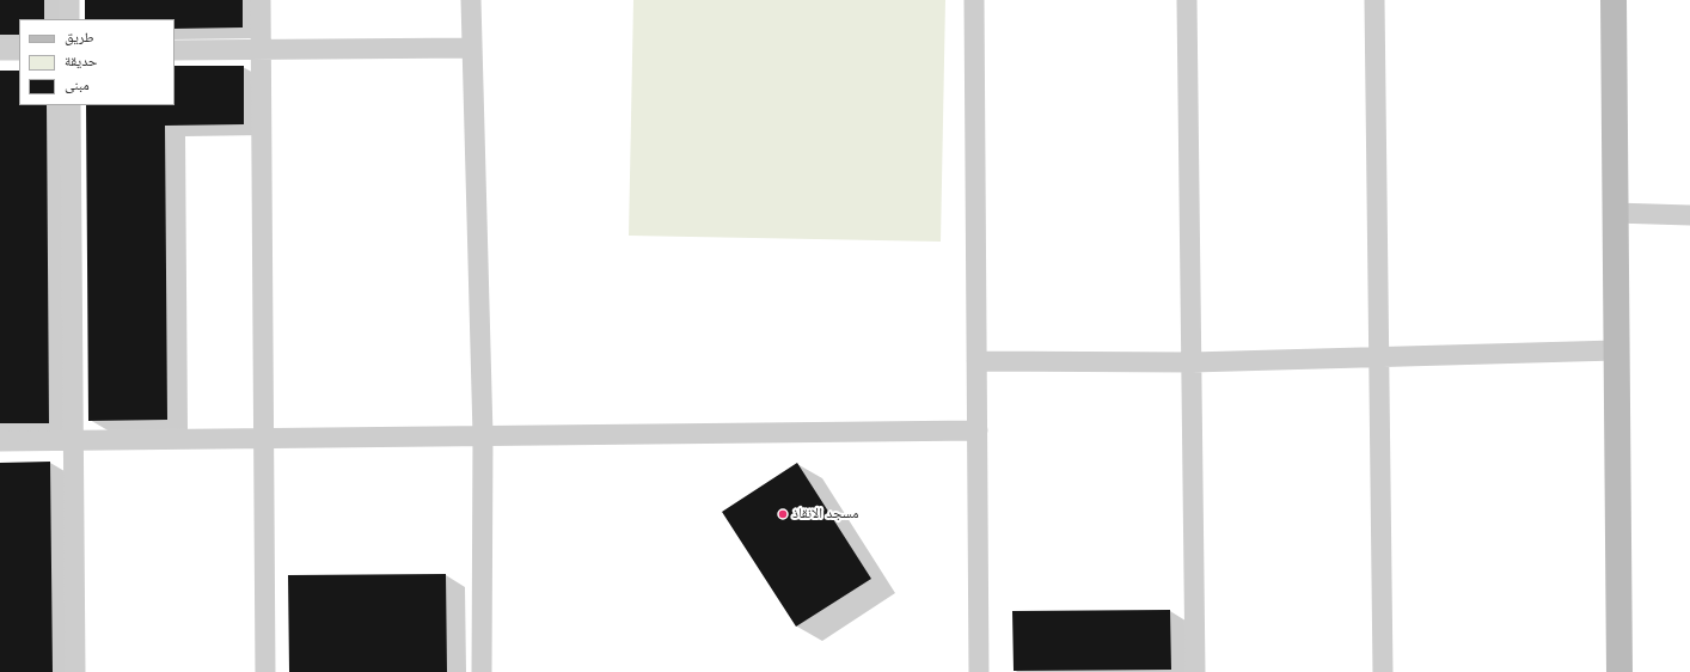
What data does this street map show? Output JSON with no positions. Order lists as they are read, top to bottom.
{
  "places": ["مسجد الانقاذ"],
  "legend": ["طريق", "حديقة", "مبنى"]
}
